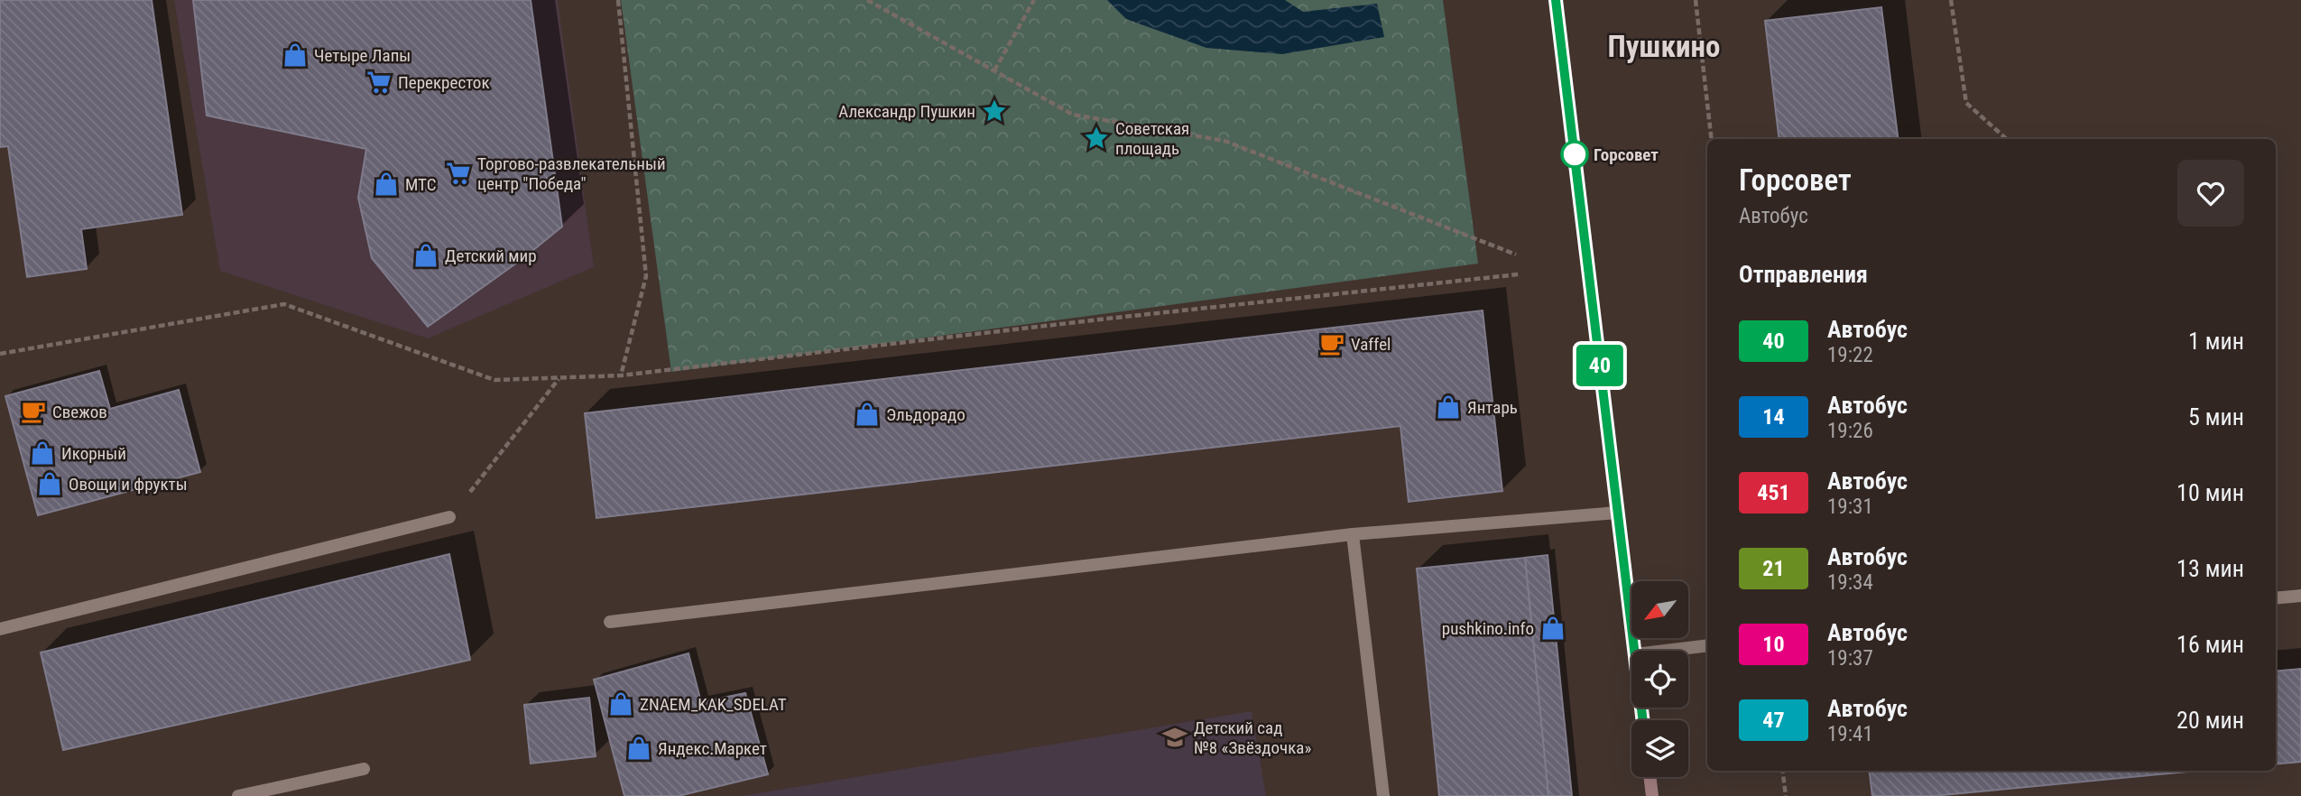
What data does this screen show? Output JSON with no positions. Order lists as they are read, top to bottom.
{
  "districts": ["Пушкино"],
  "places": {
    "shop": [
      "Четыре Лапы",
      "МТС",
      "Детский мир",
      "Янтарь",
      "Эльдорадо",
      "Икорный",
      "Овощи и фрукты",
      "pushkino.info",
      "ZNAEM_KAK_SDELAT",
      "Яндекс.Маркет"
    ],
    "supermarket": ["Перекресток", "Торгово-развлекательный центр \"Победа\""],
    "place": ["Александр Пушкин", "Советская площадь"],
    "other": ["Горсовет"],
    "cafe": ["Vaffel", "Свежов"],
    "school or university": ["Детский сад №8 «Звёздочка»"]
  },
  "lines": ["bus line 40"],
  "north": "bottom left",
  "page": {
    "on_map": "40",
    "heading": [
      ["Горсовет", "Автобус"],
      "Отправления"
    ],
    "list": [
      {
        "mark": "40",
        "name": "Автобус",
        "note": "19:22",
        "value": "1 мин"
      },
      {
        "mark": "14",
        "name": "Автобус",
        "note": "19:26",
        "value": "5 мин"
      },
      {
        "mark": "451",
        "name": "Автобус",
        "note": "19:31",
        "value": "10 мин"
      },
      {
        "mark": "21",
        "name": "Автобус",
        "note": "19:34",
        "value": "13 мин"
      },
      {
        "mark": "10",
        "name": "Автобус",
        "note": "19:37",
        "value": "16 мин"
      },
      {
        "mark": "47",
        "name": "Автобус",
        "note": "19:41",
        "value": "20 мин"
      }
    ]
  }
}
